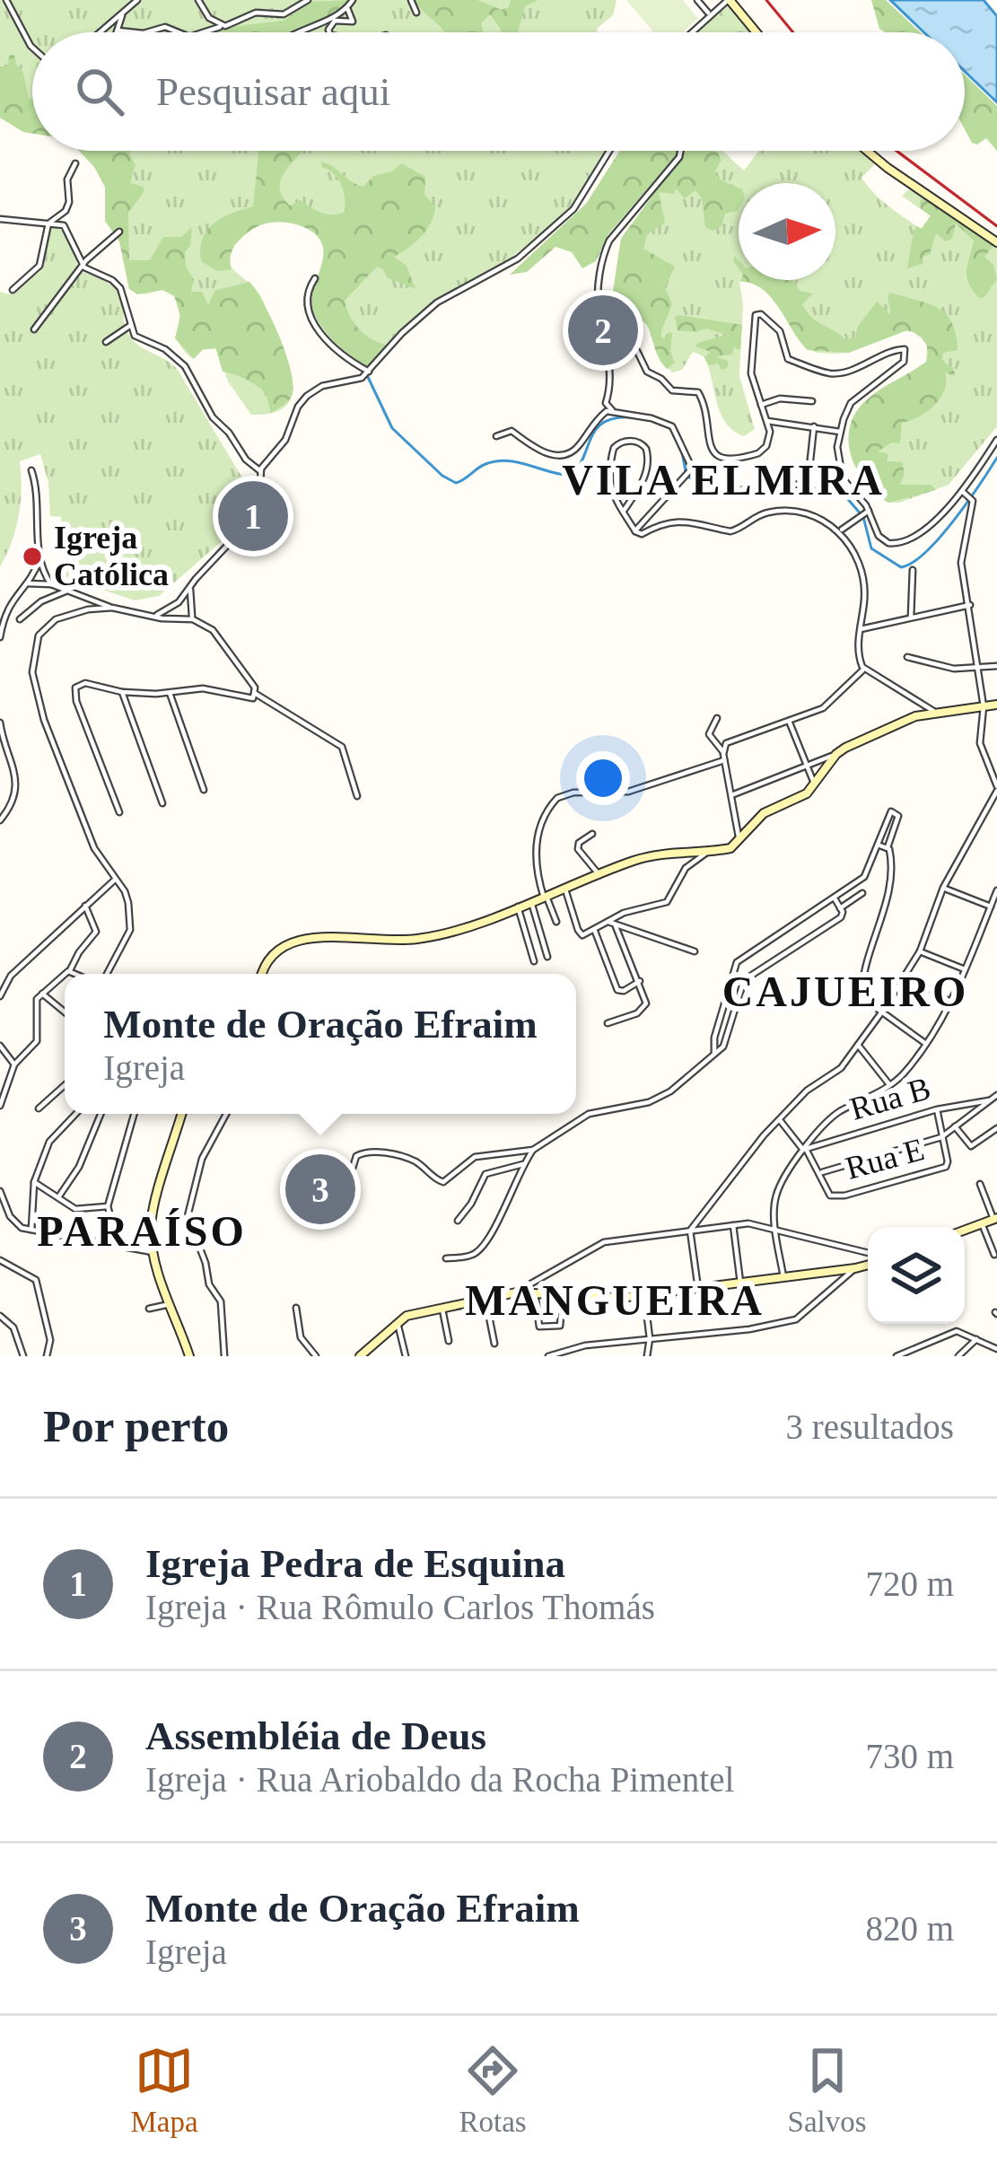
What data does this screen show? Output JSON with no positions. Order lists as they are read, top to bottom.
{
  "streets": {
    "street": ["Rua B", "Rua E"]
  },
  "crossings": [
    ["Rua B", "Rua E"]
  ],
  "districts": [
    "VILA ELMIRA",
    "CAJUEIRO",
    "PARAÍSO",
    "MANGUEIRA"
  ],
  "places": ["Igreja Católica"],
  "north": "right",
  "page": {
    "search": "Pesquisar aqui",
    "pins": ["2", "1", "3"],
    "popup": ["Monte de Oração Efraim", "Igreja"],
    "heading": ["Por perto", "3 resultados"],
    "list": [
      {
        "mark": "1",
        "name": "Igreja Pedra de Esquina",
        "note": "Igreja · Rua Rômulo Carlos Thomás",
        "value": "720 m"
      },
      {
        "mark": "2",
        "name": "Assembléia de Deus",
        "note": "Igreja · Rua Ariobaldo da Rocha Pimentel",
        "value": "730 m"
      },
      {
        "mark": "3",
        "name": "Monte de Oração Efraim",
        "note": "Igreja",
        "value": "820 m"
      }
    ],
    "nav": ["Mapa", "Rotas", "Salvos"]
  }
}
